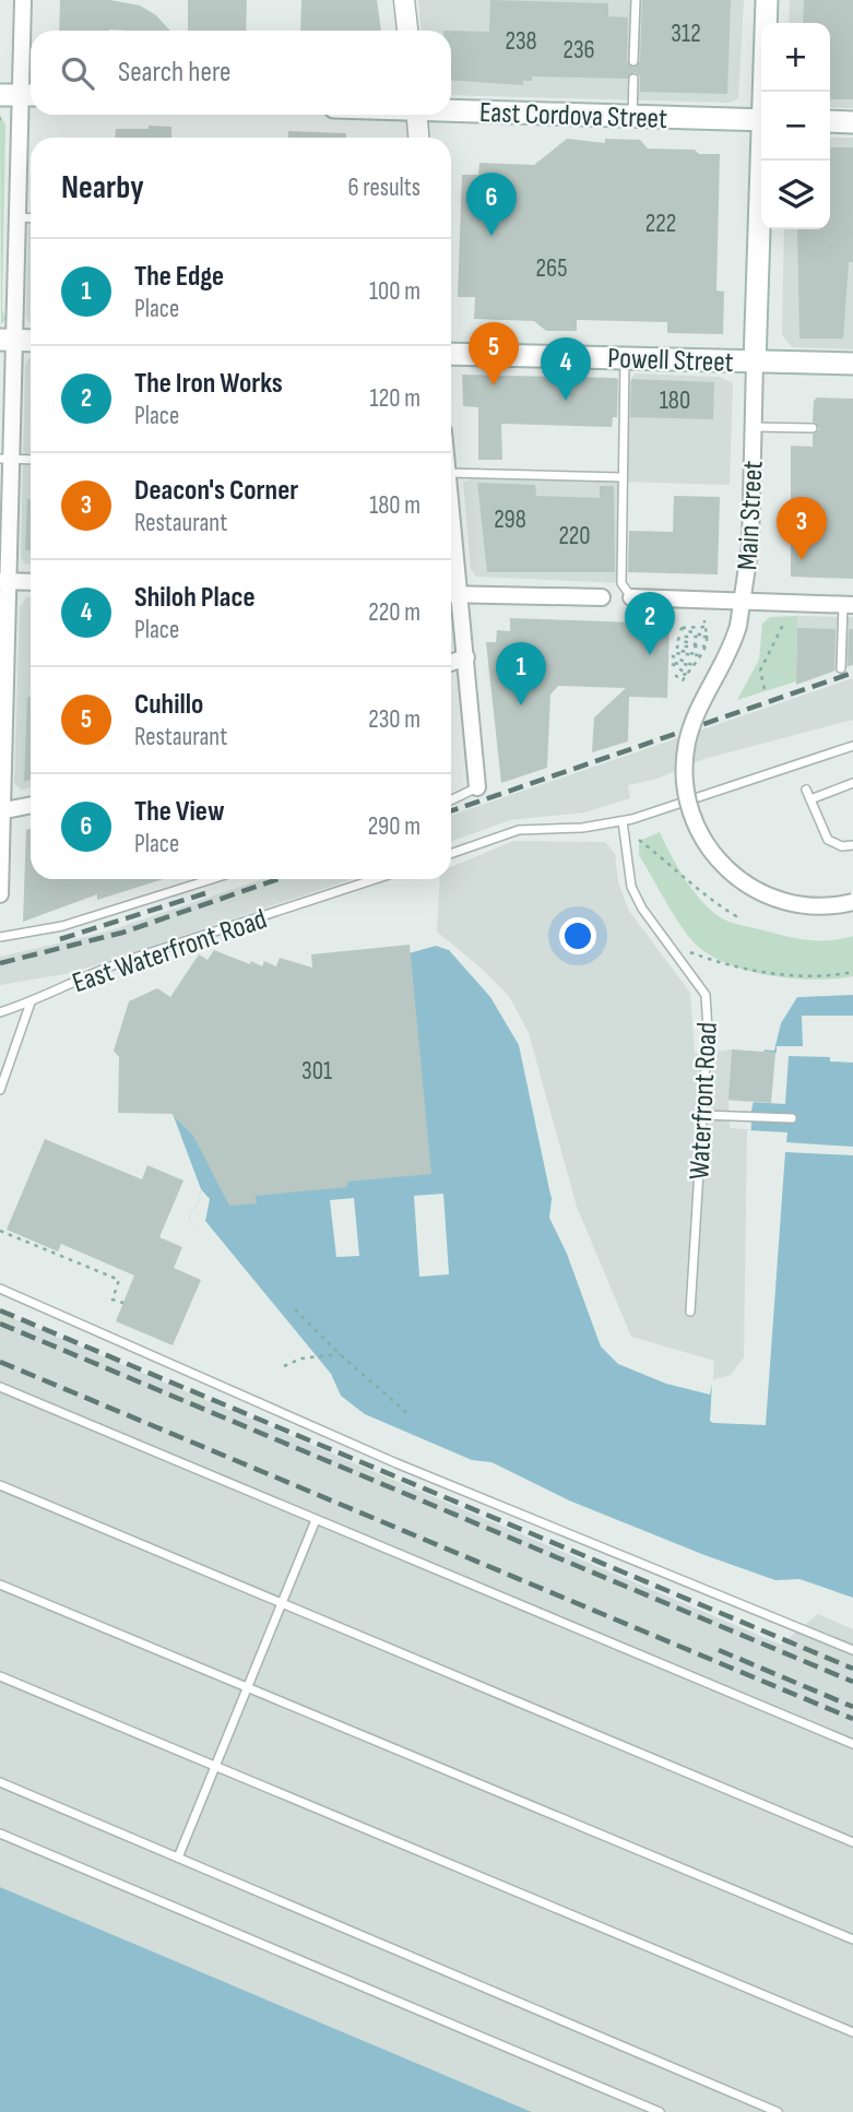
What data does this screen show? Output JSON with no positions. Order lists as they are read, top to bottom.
{
  "streets": {
    "main road": ["East Cordova Street", "Powell Street", "Main Street"],
    "lane": ["East Waterfront Road", "Waterfront Road"]
  },
  "crossings": [
    ["Powell Street", "Main Street"]
  ],
  "house_numbers": [
    "312",
    "238",
    "236",
    "222",
    "265",
    "180",
    "298",
    "220",
    "301"
  ],
  "page": {
    "map_buttons": ["+", "−"],
    "search": "Search here",
    "heading": ["Nearby", "6 results"],
    "pins": [
      "6",
      "5",
      "4",
      "3",
      "2",
      "1"
    ],
    "list": [
      {
        "mark": "1",
        "name": "The Edge",
        "note": "Place",
        "value": "100 m"
      },
      {
        "mark": "2",
        "name": "The Iron Works",
        "note": "Place",
        "value": "120 m"
      },
      {
        "mark": "3",
        "name": "Deacon's Corner",
        "note": "Restaurant",
        "value": "180 m"
      },
      {
        "mark": "4",
        "name": "Shiloh Place",
        "note": "Place",
        "value": "220 m"
      },
      {
        "mark": "5",
        "name": "Cuhillo",
        "note": "Restaurant",
        "value": "230 m"
      },
      {
        "mark": "6",
        "name": "The View",
        "note": "Place",
        "value": "290 m"
      }
    ]
  }
}
